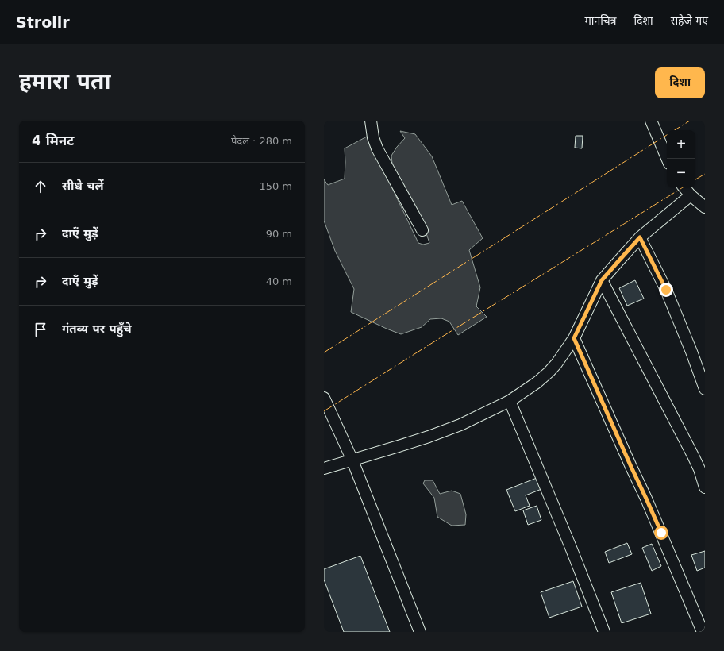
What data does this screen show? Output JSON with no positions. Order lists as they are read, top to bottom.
{
  "page": {
    "header": "Strollr",
    "nav": ["मानचित्र", "दिशा", "सहेजे गए"],
    "buttons": "दिशा",
    "title": "हमारा पता",
    "heading": ["4 मिनट", "पैदल · 280 m"],
    "map_buttons": ["+", "−"],
    "list": [
      ["सीधे चलें", "150 m"],
      ["दाएँ मुड़ें", "90 m"],
      ["दाएँ मुड़ें", "40 m"],
      "गंतव्य पर पहुँचे"
    ]
  }
}
